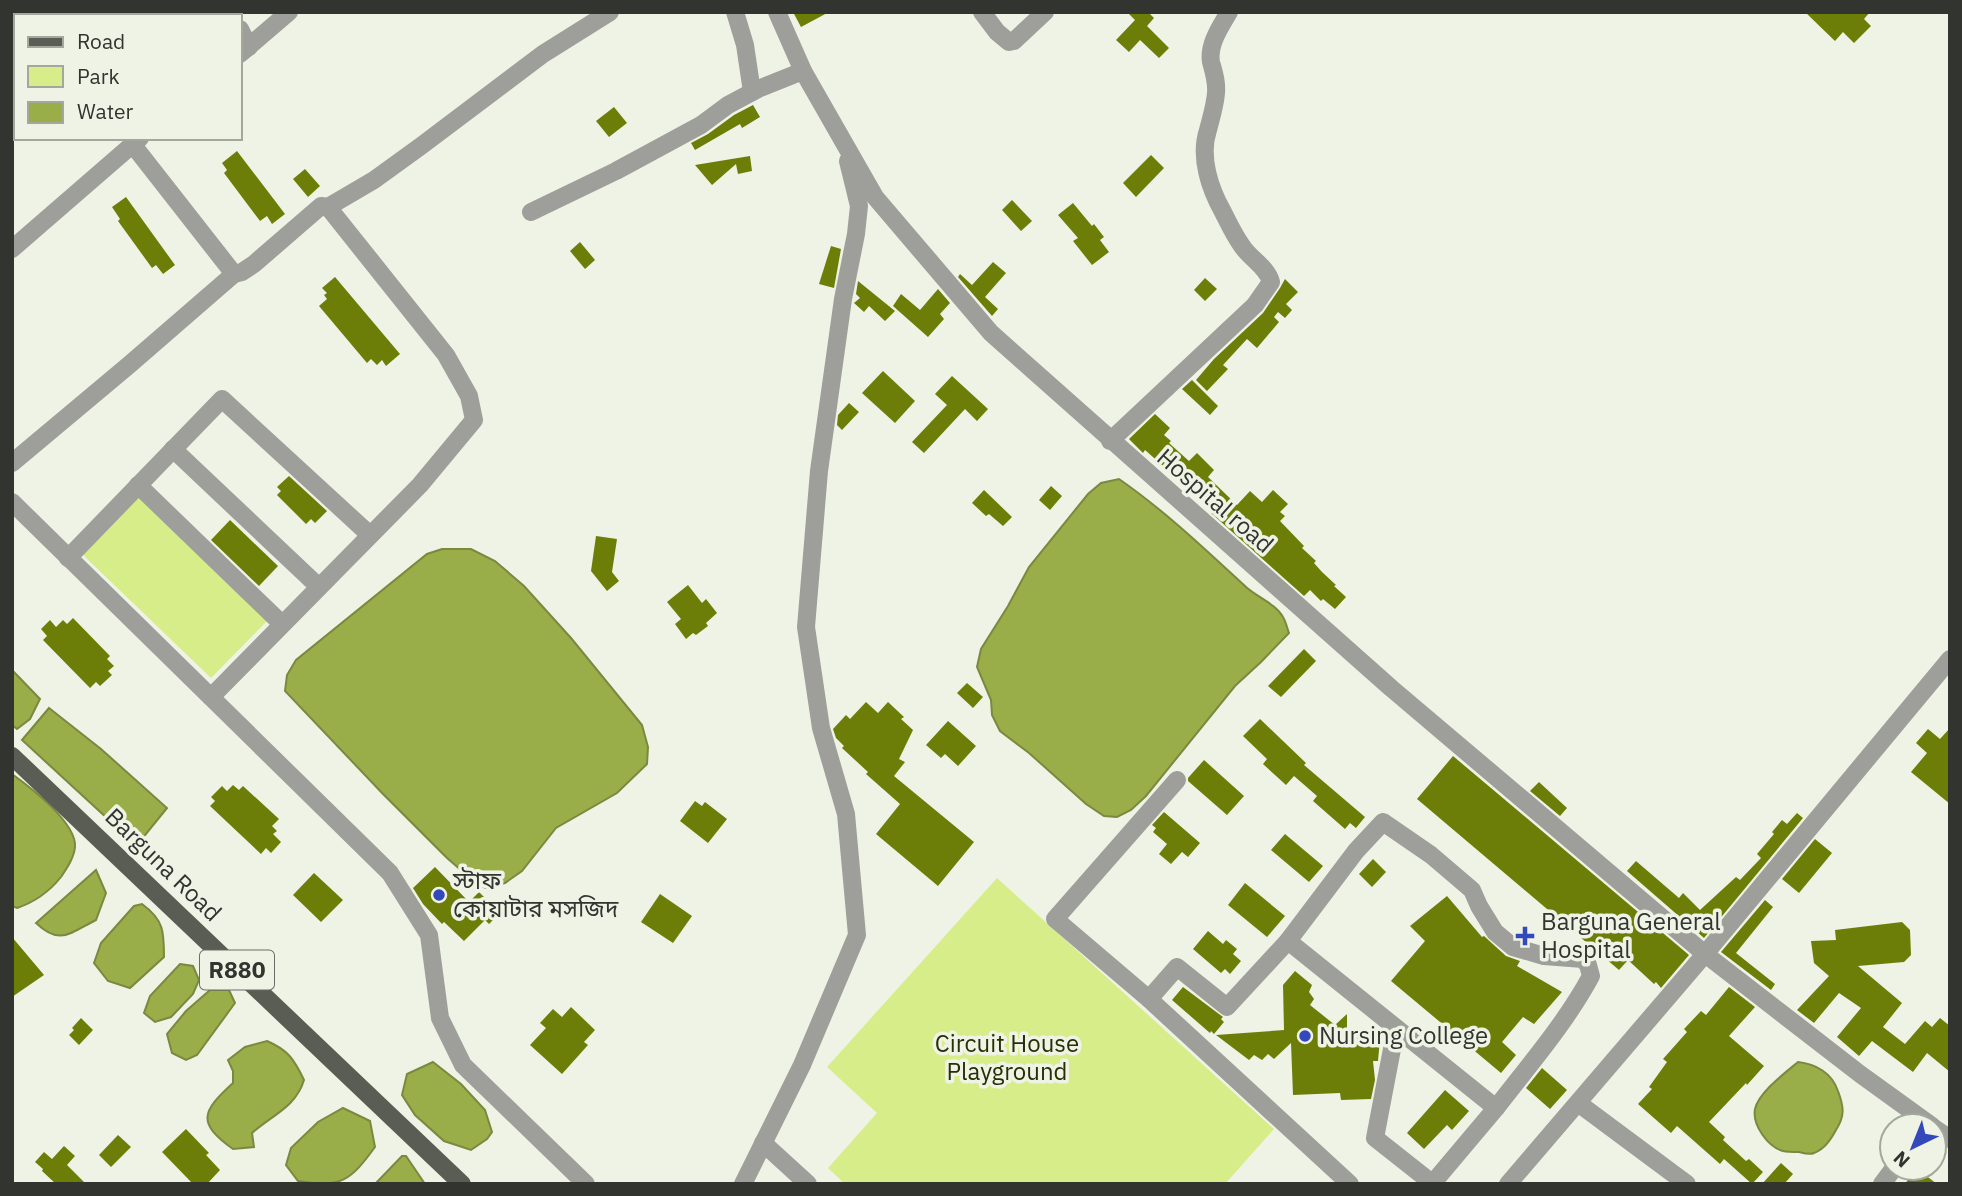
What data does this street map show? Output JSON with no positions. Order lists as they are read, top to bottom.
{
  "streets": {
    "main road": ["Barguna Road", "R880"],
    "street": ["Hospital road"]
  },
  "parks": ["Circuit House Playground"],
  "places": {
    "other": ["স্টাফ কোয়াটার মসজিদ", "Nursing College"],
    "health": ["Barguna General Hospital"]
  },
  "legend": ["Road", "Park", "Water"],
  "north": "bottom left"
}
